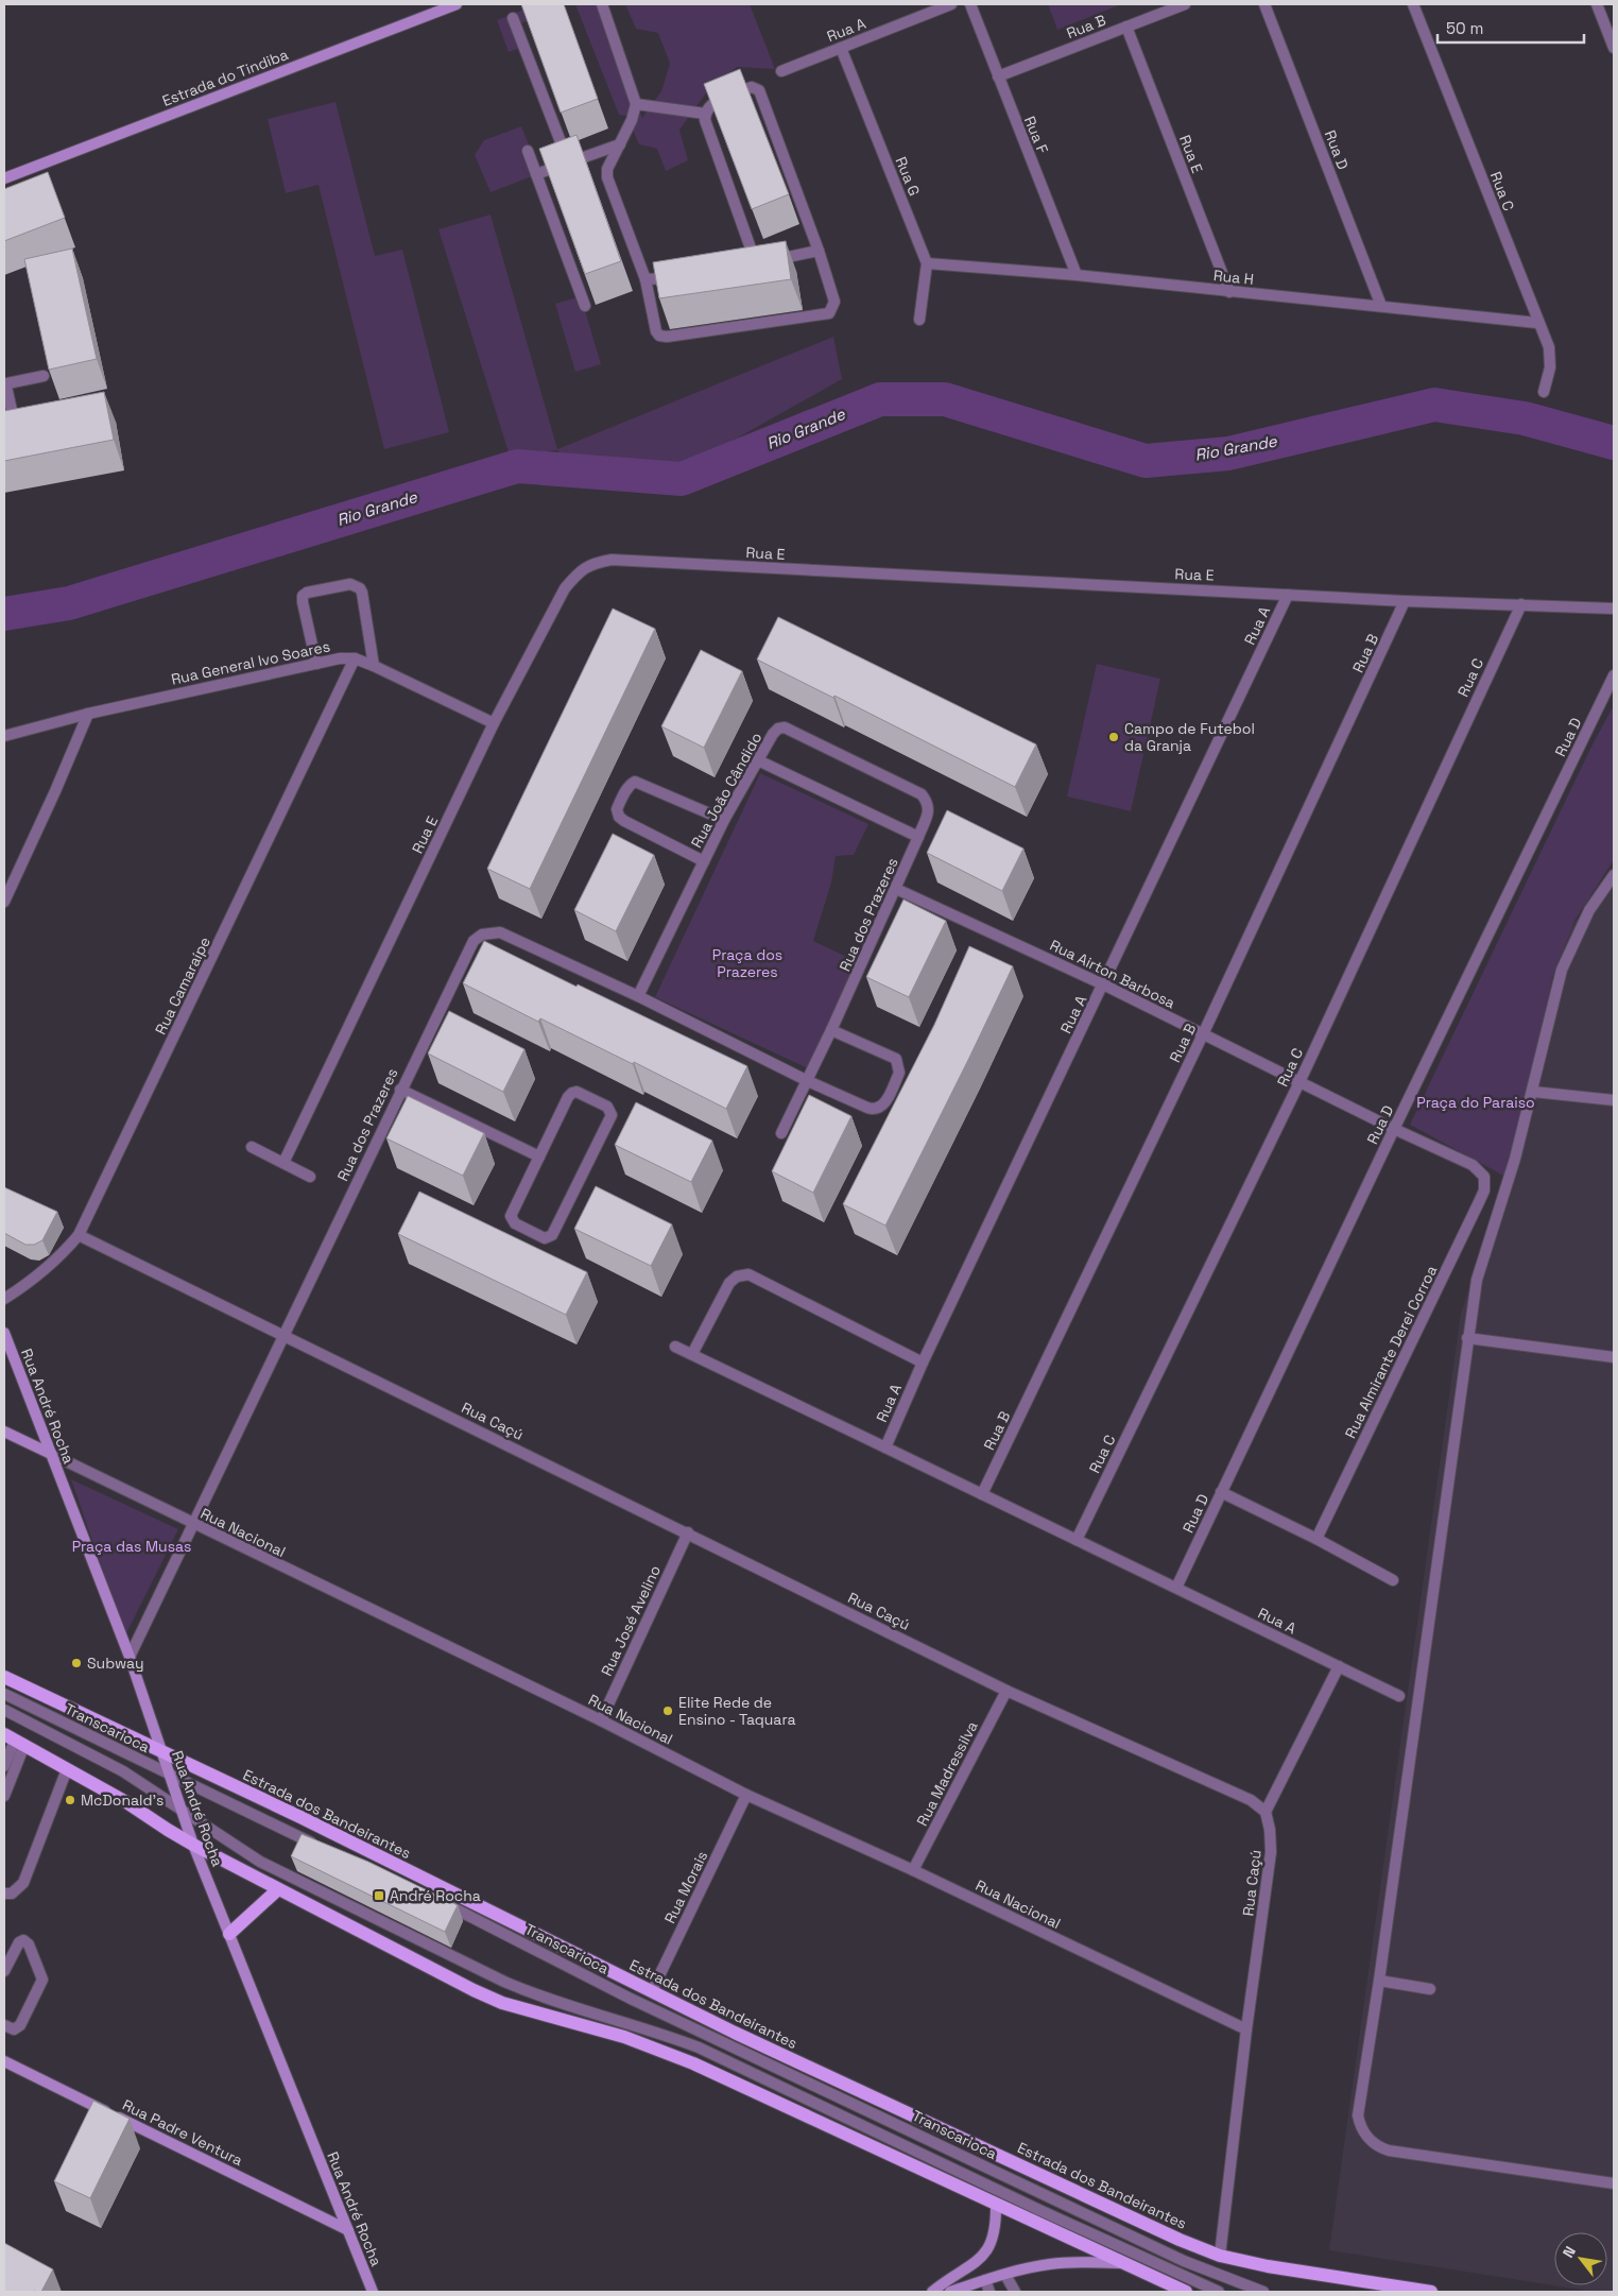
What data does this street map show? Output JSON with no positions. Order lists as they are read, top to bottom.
{
  "streets": {
    "main road": [
      "Estrada do Tindiba",
      "Rua André Rocha",
      "Rua Nacional",
      "Estrada dos Bandeirantes",
      "Rua Padre Ventura"
    ],
    "street": [
      "Rua B",
      "Rua A",
      "Rua F",
      "Rua D",
      "Rua E",
      "Rua G",
      "Rua C",
      "Rua H",
      "Rua General Ivo Soares",
      "Rua João Cândido",
      "Rua dos Prazeres",
      "Rua Airton Barbosa",
      "Rua Camaraípe",
      "Rua Almirante Derei Corroa",
      "Rua Caçú",
      "Rua José Avelino",
      "Transcarioca",
      "Rua Madressilva",
      "Rua Morais"
    ]
  },
  "crossings": [
    ["Rua B", "Rua A"],
    ["Rua B", "Rua F"],
    ["Rua B", "Rua E"],
    ["Rua B", "Rua Airton Barbosa"],
    ["Rua A", "Rua D"],
    ["Rua A", "Rua E"],
    ["Rua A", "Rua G"],
    ["Rua A", "Rua C"],
    ["Rua A", "Rua Airton Barbosa"],
    ["Rua F", "Rua H"],
    ["Rua D", "Rua H"],
    ["Rua D", "Rua Airton Barbosa"],
    ["Rua E", "Rua C"],
    ["Rua E", "Rua H"],
    ["Rua E", "Rua General Ivo Soares"],
    ["Rua G", "Rua H"],
    ["Rua C", "Rua H"],
    ["Rua C", "Rua Airton Barbosa"],
    ["Rua General Ivo Soares", "Rua Camaraípe"],
    ["Rua João Cândido", "Rua dos Prazeres"],
    ["Rua dos Prazeres", "Rua Airton Barbosa"],
    ["Rua dos Prazeres", "Rua André Rocha"],
    ["Rua dos Prazeres", "Rua Caçú"],
    ["Rua dos Prazeres", "Rua Nacional"],
    ["Rua Airton Barbosa", "Rua Almirante Derei Corroa"],
    ["Rua Camaraípe", "Rua Caçú"],
    ["Rua André Rocha", "Rua Nacional"],
    ["Rua André Rocha", "Transcarioca"],
    ["Rua André Rocha", "Estrada dos Bandeirantes"],
    ["Rua André Rocha", "Rua Padre Ventura"],
    ["Rua Caçú", "Rua Nacional"],
    ["Rua Caçú", "Rua José Avelino"],
    ["Rua Caçú", "Rua Madressilva"],
    ["Rua Caçú", "Estrada dos Bandeirantes"],
    ["Rua Nacional", "Rua José Avelino"],
    ["Rua Nacional", "Rua Madressilva"],
    ["Rua Nacional", "Rua Morais"],
    ["Estrada dos Bandeirantes", "Rua Morais"]
  ],
  "water": ["Rio Grande"],
  "parks": ["Praça dos Prazeres", "Praça do Paraiso", "Praça das Musas"],
  "places": {
    "other": [
      "Campo de Futebol da Granja",
      "Subway",
      "Elite Rede de Ensino - Taquara",
      "McDonald's"
    ],
    "transit": ["André Rocha"]
  },
  "scale_bar": "50 m",
  "north": "top left"
}
